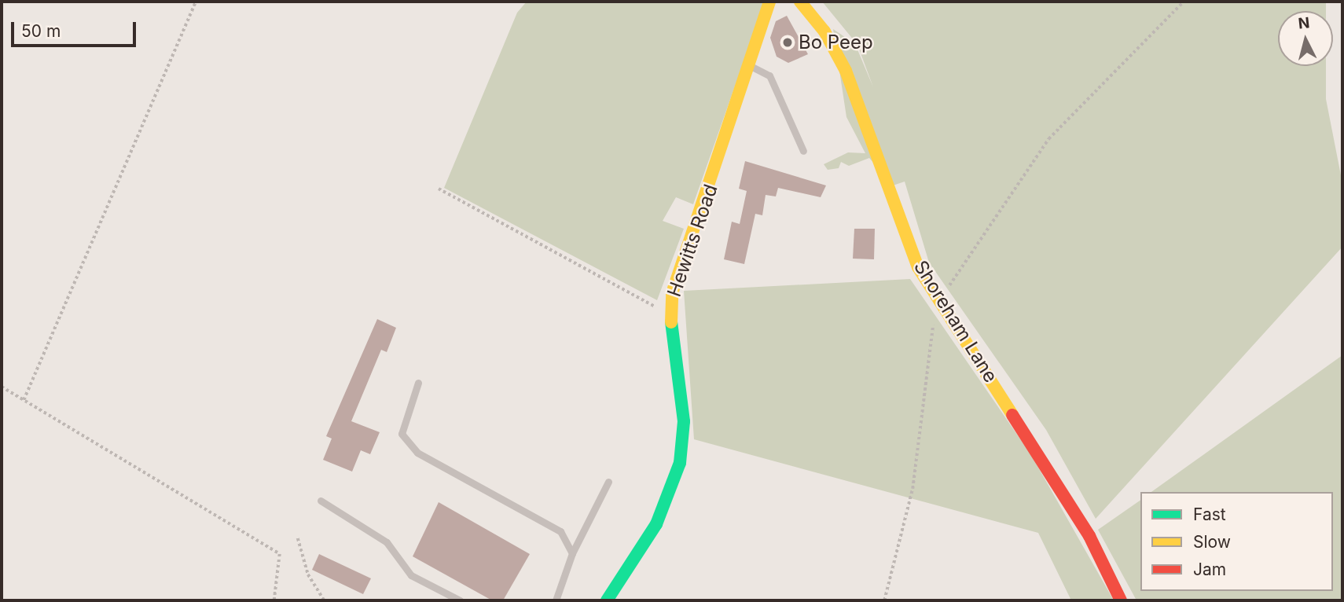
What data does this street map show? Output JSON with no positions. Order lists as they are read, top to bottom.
{
  "streets": {
    "street": ["Hewitts Road", "Shoreham Lane"]
  },
  "places": ["Bo Peep"],
  "legend": ["Fast", "Slow", "Jam"],
  "scale_bar": "50 m",
  "north": "top"
}
